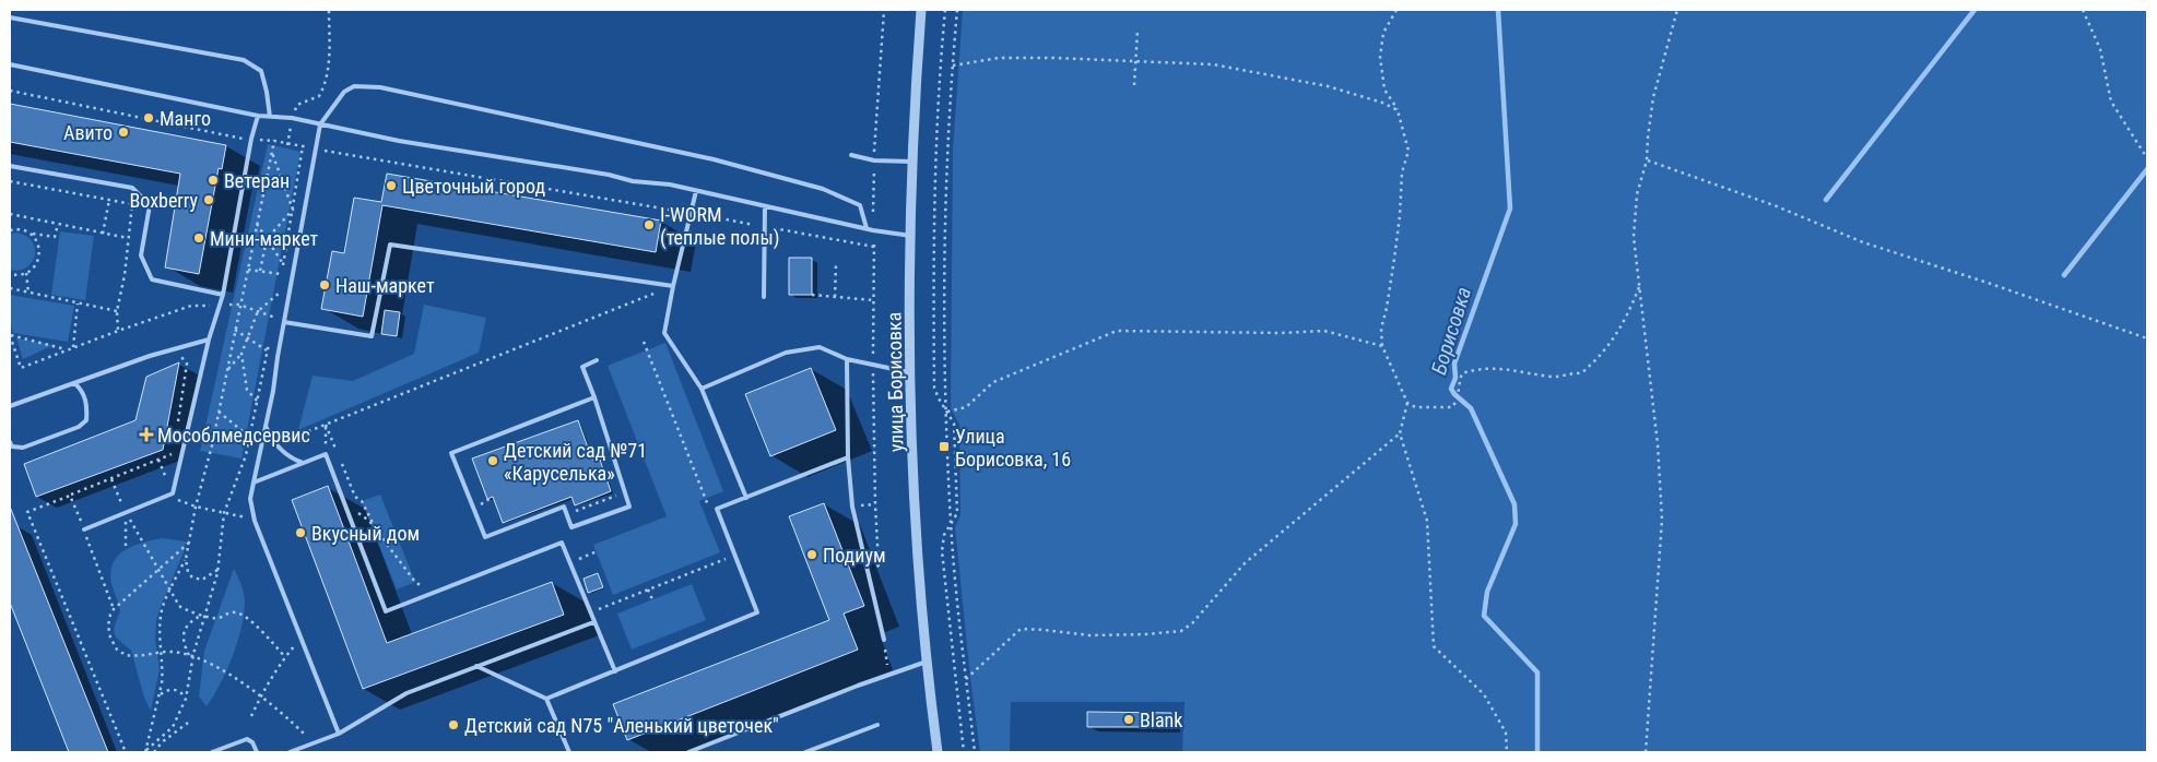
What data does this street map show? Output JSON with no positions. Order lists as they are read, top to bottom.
{
  "streets": {
    "street": ["улица Борисовка"]
  },
  "water": ["Борисовка"],
  "places": {
    "other": [
      "Манго",
      "Авито",
      "Ветеран",
      "Цветочный город",
      "Boxberry",
      "I-WORM (теплые полы)",
      "Мини-маркет",
      "Наш-маркет",
      "Детский сад №71 «Каруселька»",
      "Вкусный дом",
      "Подиум",
      "Blank",
      "Детский сад N75 \"Аленький цветочек\""
    ],
    "health": ["Мособлмедсервис"],
    "transit": ["Улица Борисовка, 16"]
  }
}
